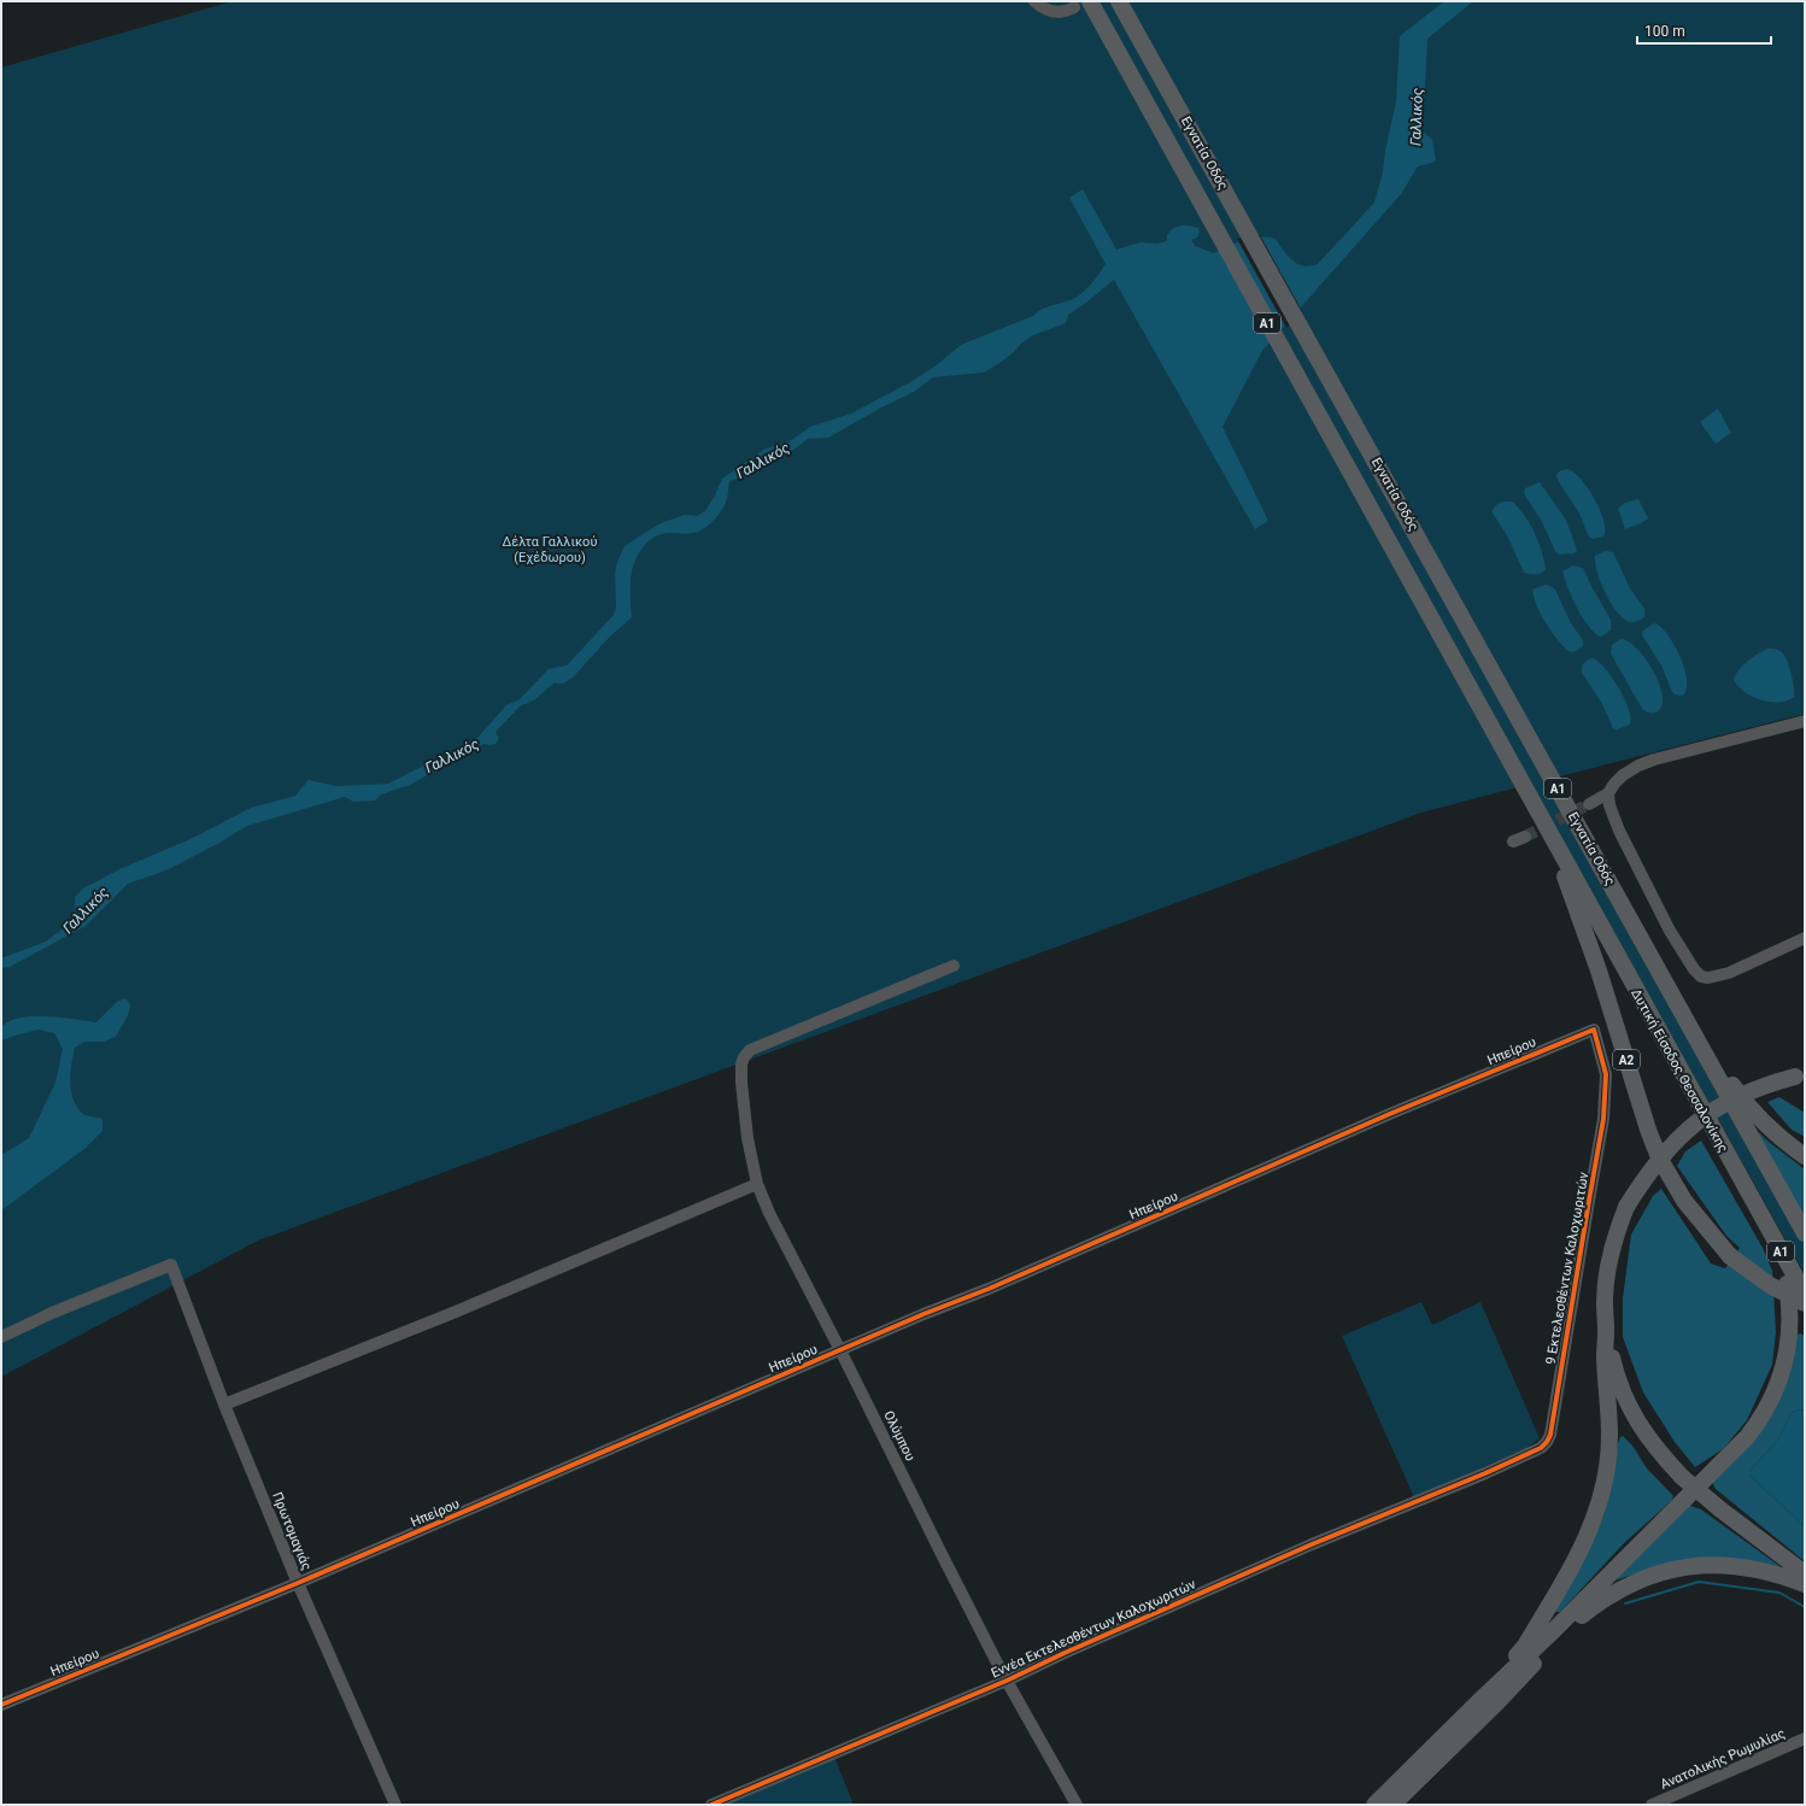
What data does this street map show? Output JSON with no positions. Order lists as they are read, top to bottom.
{
  "streets": {
    "highway": [
      "Εγνατία Οδός",
      "Α1",
      "Α2",
      "Δυτική Είσοδος Θεσσαλονίκης"
    ],
    "street": [
      "Ηπείρου",
      "9 Εκτελεσθέντων Καλοχωριτών",
      "Ολύμπου",
      "Πρωτομαγιάς",
      "Εννέα Εκτελεσθέντων Καλοχωριτών",
      "Ανατολικής Ρωμυλίας"
    ]
  },
  "crossings": [
    ["Εγνατία Οδός", "Α1"],
    ["Εγνατία Οδός", "Α2"],
    ["Εγνατία Οδός", "Δυτική Είσοδος Θεσσαλονίκης"],
    ["Ηπείρου", "9 Εκτελεσθέντων Καλοχωριτών"],
    ["Ηπείρου", "Ολύμπου"],
    ["Ηπείρου", "Πρωτομαγιάς"],
    ["Α2", "Δυτική Είσοδος Θεσσαλονίκης"],
    ["9 Εκτελεσθέντων Καλοχωριτών", "Εννέα Εκτελεσθέντων Καλοχωριτών"],
    ["Ολύμπου", "Εννέα Εκτελεσθέντων Καλοχωριτών"]
  ],
  "water": ["Γαλλικός"],
  "parks": ["Δέλτα Γαλλικού (Εχέδωρου)"],
  "scale_bar": "100 m"
}
